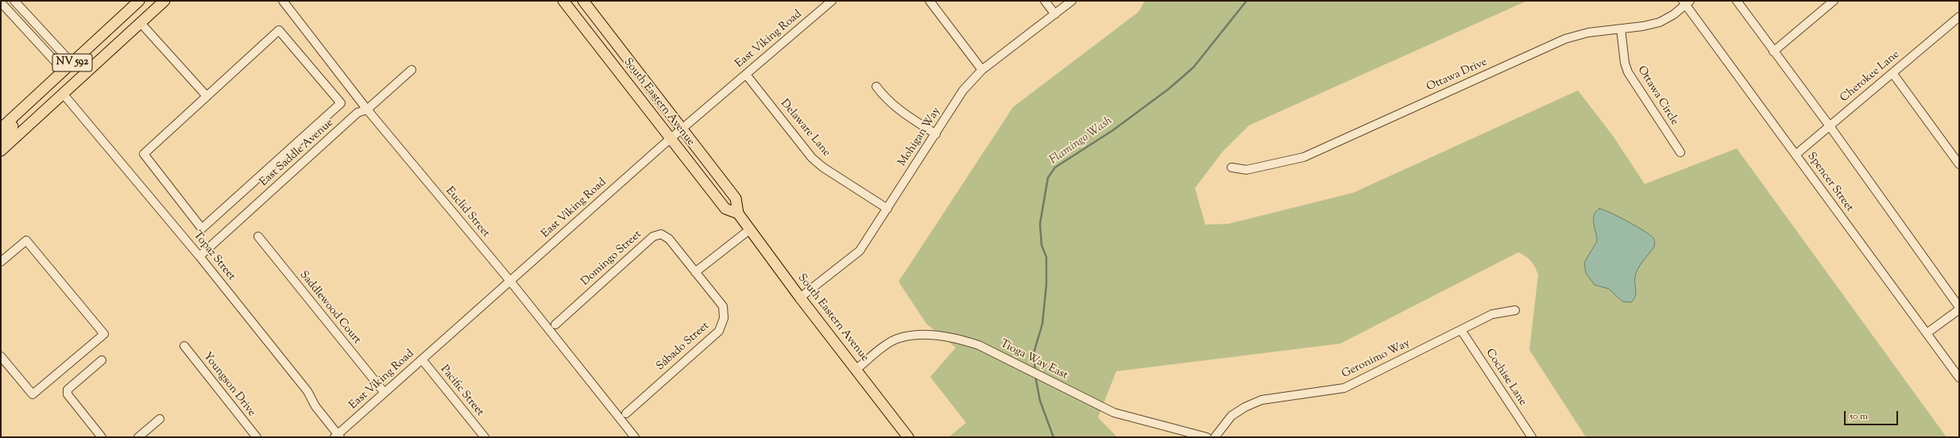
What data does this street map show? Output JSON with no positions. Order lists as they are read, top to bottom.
{
  "streets": {
    "main road": ["NV 592", "South Eastern Avenue"],
    "street": [
      "East Viking Road",
      "Ottawa Drive",
      "Cherokee Lane",
      "Ottawa Circle",
      "Delaware Lane",
      "Mohigan Way",
      "East Saddle Avenue",
      "Spencer Street",
      "Euclid Street",
      "Topaz Street",
      "Domingo Street",
      "Saddlewood Court",
      "Sábado Street",
      "Geronimo Way",
      "Tioga Way East",
      "Cochise Lane",
      "Youngson Drive",
      "Pacific Street"
    ]
  },
  "crossings": [
    ["East Viking Road", "South Eastern Avenue"],
    ["East Viking Road", "Delaware Lane"],
    ["East Viking Road", "Euclid Street"],
    ["East Viking Road", "Topaz Street"],
    ["East Viking Road", "Saddlewood Court"],
    ["East Viking Road", "Pacific Street"],
    ["NV 592", "Topaz Street"],
    ["Ottawa Drive", "Ottawa Circle"],
    ["Ottawa Drive", "Spencer Street"],
    ["Cherokee Lane", "Spencer Street"],
    ["South Eastern Avenue", "Mohigan Way"],
    ["South Eastern Avenue", "Tioga Way East"],
    ["Delaware Lane", "Mohigan Way"],
    ["East Saddle Avenue", "Euclid Street"],
    ["East Saddle Avenue", "Topaz Street"],
    ["Domingo Street", "Sábado Street"],
    ["Geronimo Way", "Cochise Lane"]
  ],
  "water": ["Flamingo Wash"],
  "scale_bar": "50 m"
}
